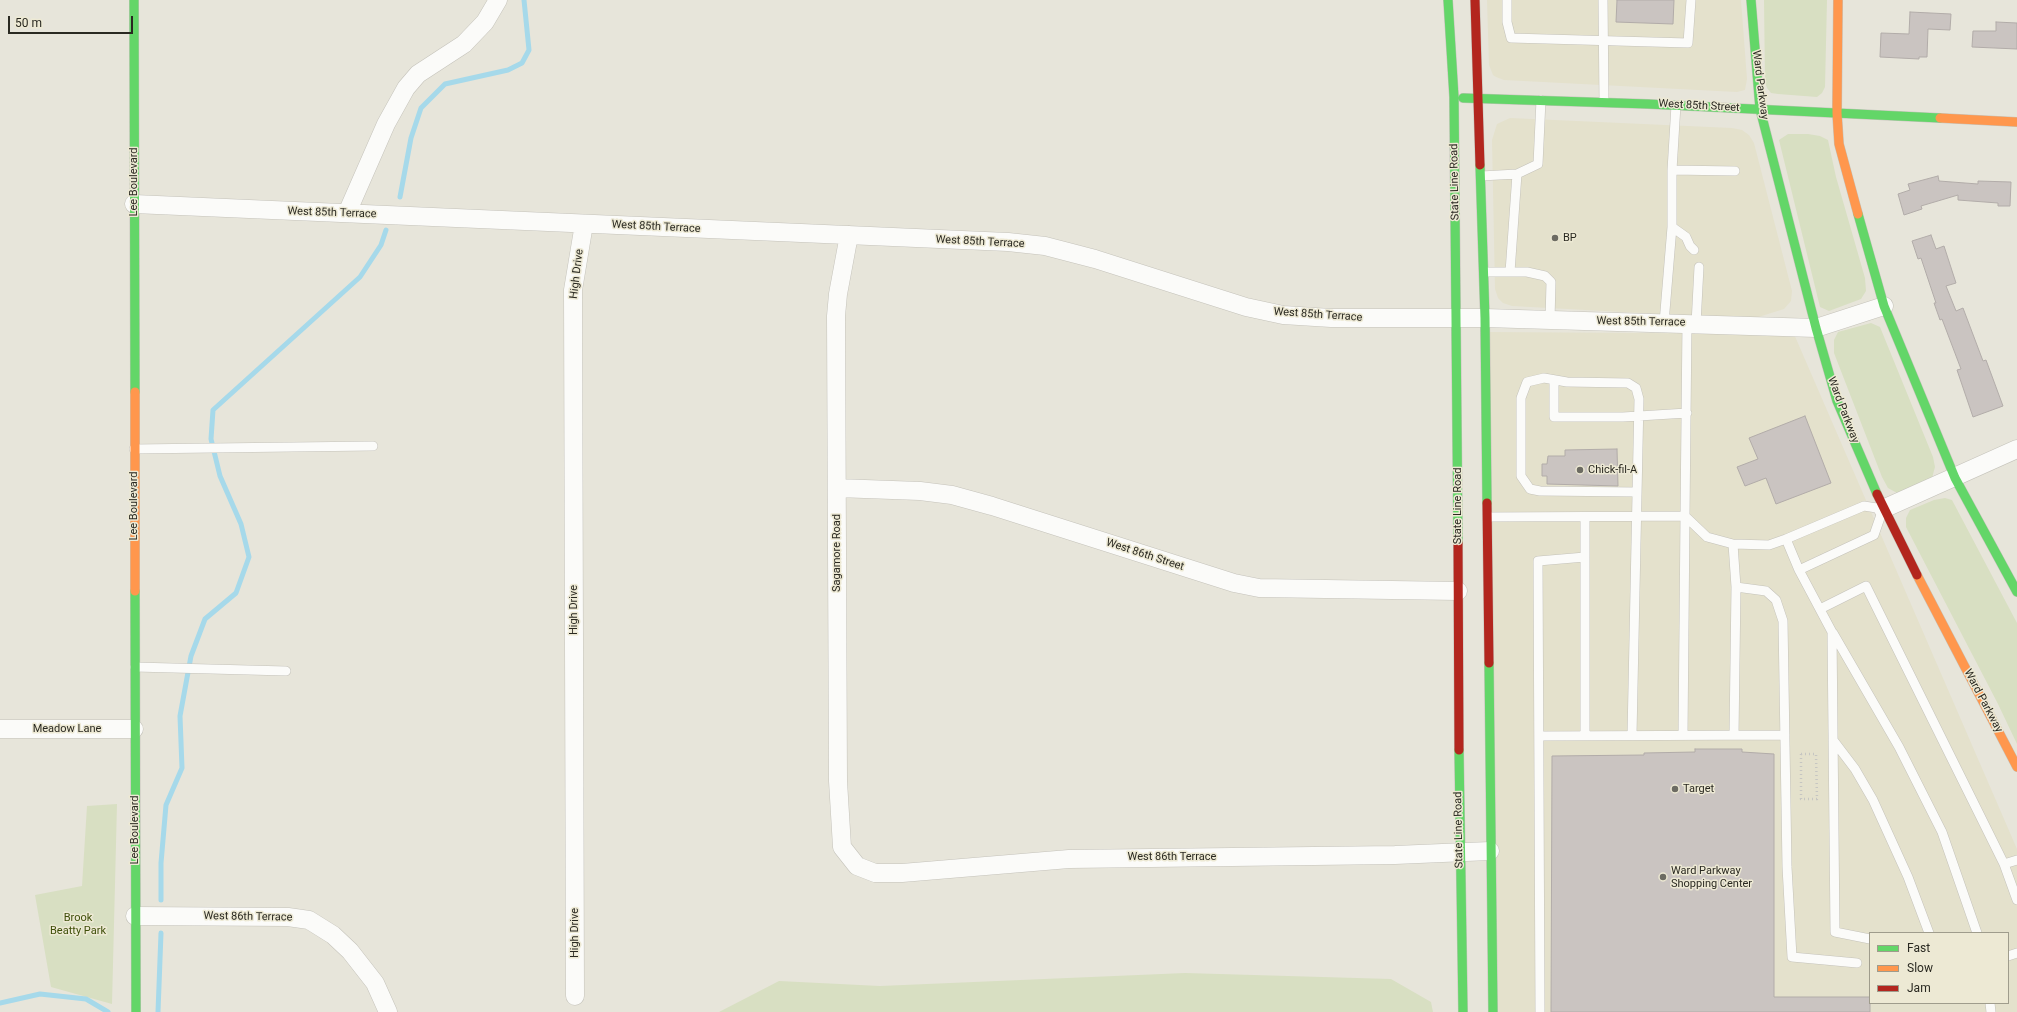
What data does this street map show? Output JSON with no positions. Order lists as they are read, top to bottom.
{
  "streets": {
    "main road": [
      "Ward Parkway",
      "West 85th Street",
      "Lee Boulevard",
      "State Line Road"
    ],
    "street": [
      "West 85th Terrace",
      "High Drive",
      "Sagamore Road",
      "West 86th Street",
      "Meadow Lane",
      "West 86th Terrace"
    ]
  },
  "crossings": [
    ["Ward Parkway", "West 85th Street"],
    ["Ward Parkway", "West 85th Terrace"],
    ["West 85th Street", "State Line Road"],
    ["Lee Boulevard", "West 85th Terrace"],
    ["Lee Boulevard", "Meadow Lane"],
    ["Lee Boulevard", "West 86th Terrace"],
    ["State Line Road", "West 85th Terrace"],
    ["State Line Road", "West 86th Street"],
    ["State Line Road", "West 86th Terrace"],
    ["West 85th Terrace", "High Drive"],
    ["West 85th Terrace", "Sagamore Road"],
    ["Sagamore Road", "West 86th Street"],
    ["Sagamore Road", "West 86th Terrace"]
  ],
  "parks": ["Brook Beatty Park"],
  "places": [
    "BP",
    "Chick-fil-A",
    "Target",
    "Ward Parkway Shopping Center"
  ],
  "legend": ["Fast", "Slow", "Jam"],
  "scale_bar": "50 m"
}
